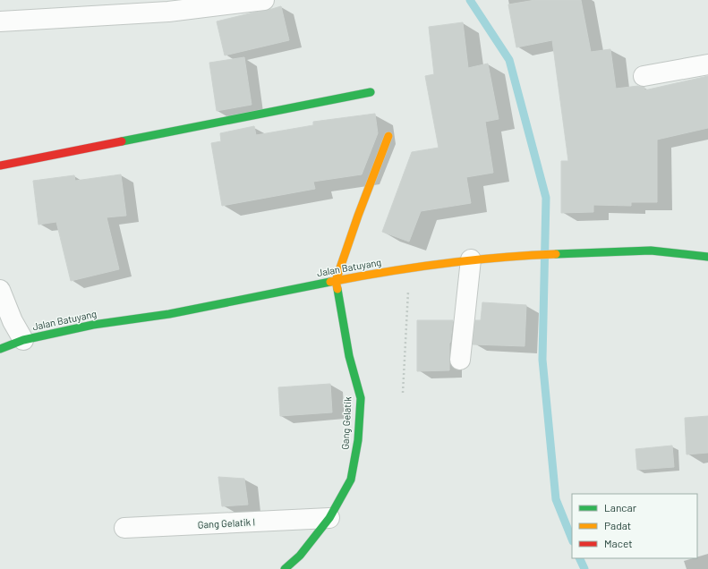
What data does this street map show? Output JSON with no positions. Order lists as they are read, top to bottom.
{
  "streets": {
    "street": ["Jalan Batuyang", "Gang Gelatik", "Gang Gelatik I"]
  },
  "crossings": [
    ["Jalan Batuyang", "Gang Gelatik"],
    ["Gang Gelatik", "Gang Gelatik I"]
  ],
  "legend": ["Lancar", "Padat", "Macet"]
}
